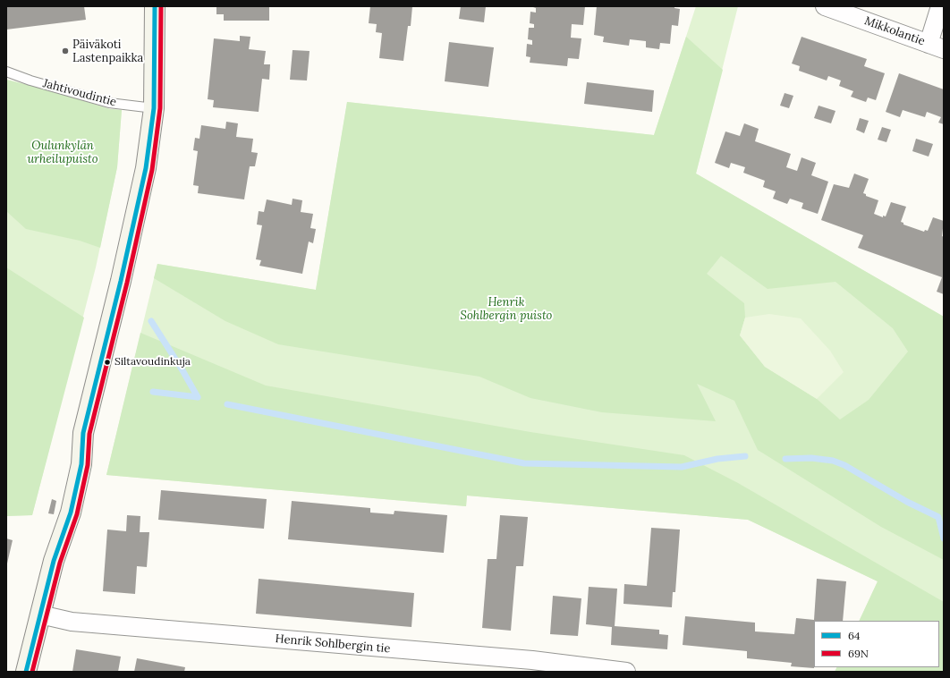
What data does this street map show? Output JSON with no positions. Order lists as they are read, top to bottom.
{
  "streets": {
    "street": ["Mikkolantie", "Henrik Sohlbergin tie"],
    "lane": ["Jahtivoudintie"]
  },
  "parks": ["Oulunkylän urheilupuisto", "Henrik Sohlbergin puisto"],
  "places": ["Päiväkoti Lastenpaikka", "Siltavoudinkuja"],
  "lines": ["transit line 64", "transit line 69N"],
  "legend": ["64", "69N"]
}
